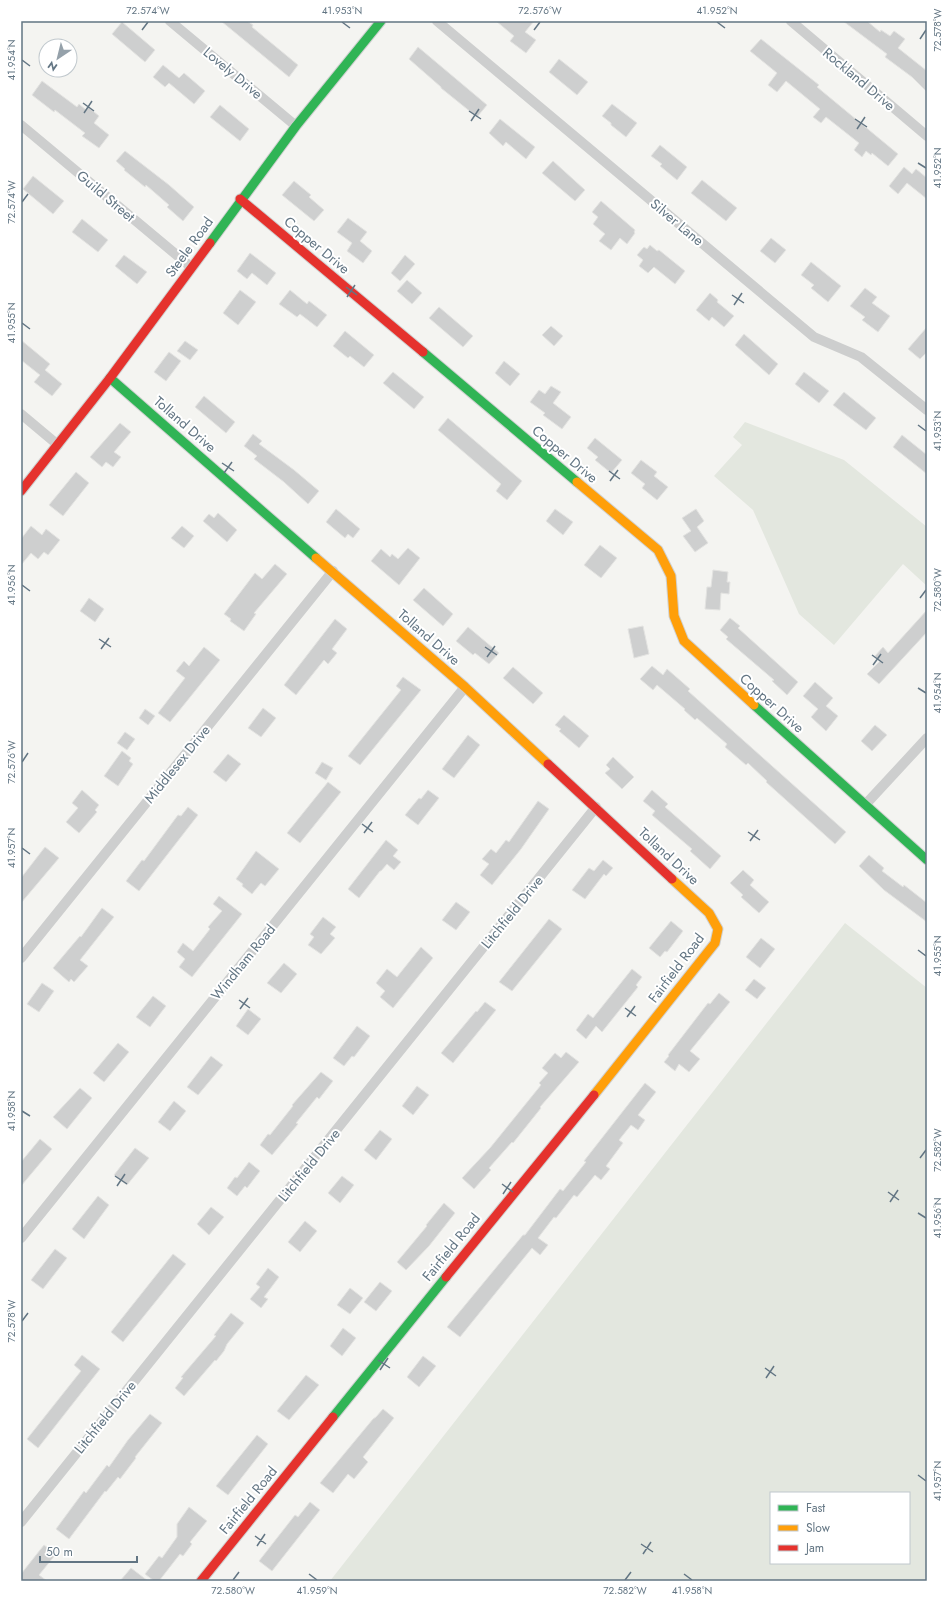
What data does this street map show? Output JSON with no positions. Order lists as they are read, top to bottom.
{
  "streets": {
    "street": [
      "Lovely Drive",
      "Rockland Drive",
      "Guild Street",
      "Silver Lane",
      "Copper Drive",
      "Steele Road",
      "Tolland Drive",
      "Middlesex Drive",
      "Litchfield Drive",
      "Windham Road",
      "Fairfield Road"
    ]
  },
  "crossings": [
    ["Lovely Drive", "Steele Road"],
    ["Guild Street", "Steele Road"],
    ["Copper Drive", "Steele Road"],
    ["Steele Road", "Tolland Drive"],
    ["Tolland Drive", "Middlesex Drive"],
    ["Tolland Drive", "Litchfield Drive"],
    ["Tolland Drive", "Windham Road"],
    ["Tolland Drive", "Fairfield Road"]
  ],
  "legend": ["Fast", "Slow", "Jam"],
  "scale_bar": "50 m",
  "north": "bottom left",
  "coordinates": [
    "72.574°W",
    "41.953°N",
    "72.576°W",
    "41.952°N",
    "72.578°W",
    "41.954°N",
    "41.955°N",
    "41.956°N",
    "72.580°W",
    "41.957°N",
    "41.958°N",
    "72.582°W",
    "41.959°N"
  ]
}
